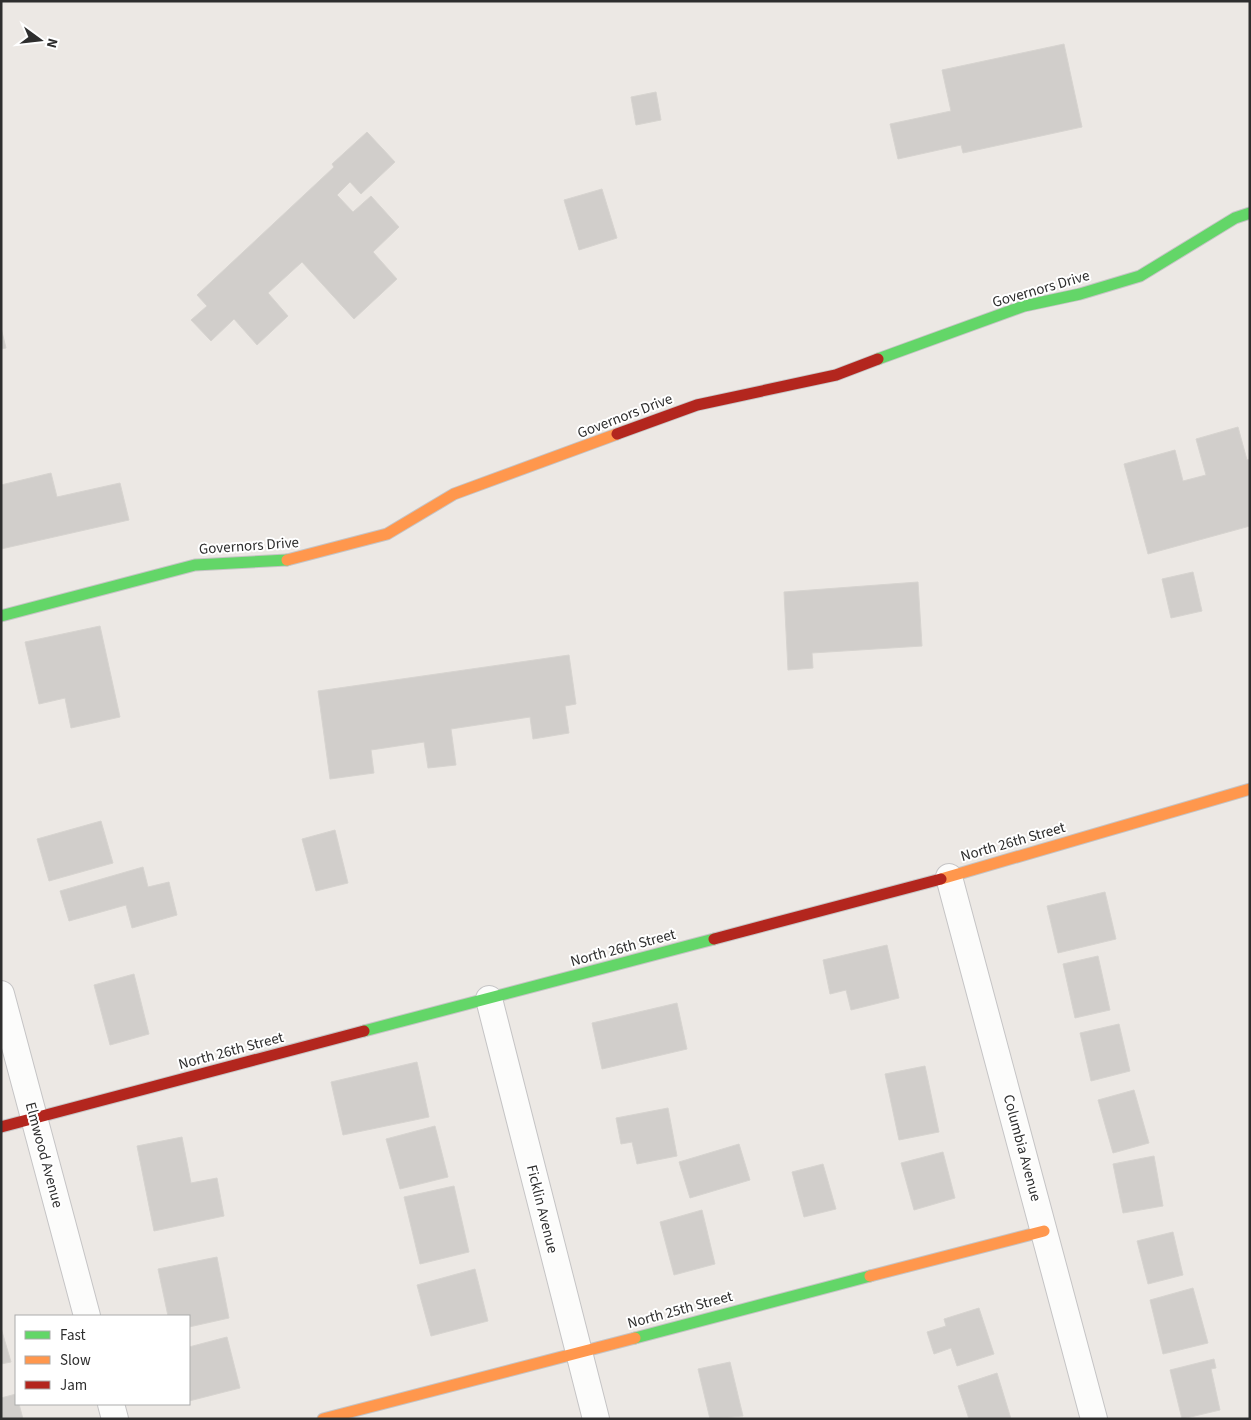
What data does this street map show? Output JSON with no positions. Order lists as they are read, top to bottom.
{
  "streets": {
    "street": [
      "Governors Drive",
      "North 26th Street",
      "Columbia Avenue",
      "Elmwood Avenue",
      "Ficklin Avenue",
      "North 25th Street"
    ]
  },
  "crossings": [
    ["North 26th Street", "Columbia Avenue"],
    ["North 26th Street", "Elmwood Avenue"],
    ["North 26th Street", "Ficklin Avenue"],
    ["Columbia Avenue", "North 25th Street"],
    ["Ficklin Avenue", "North 25th Street"]
  ],
  "legend": ["Fast", "Slow", "Jam"],
  "north": "right"
}
